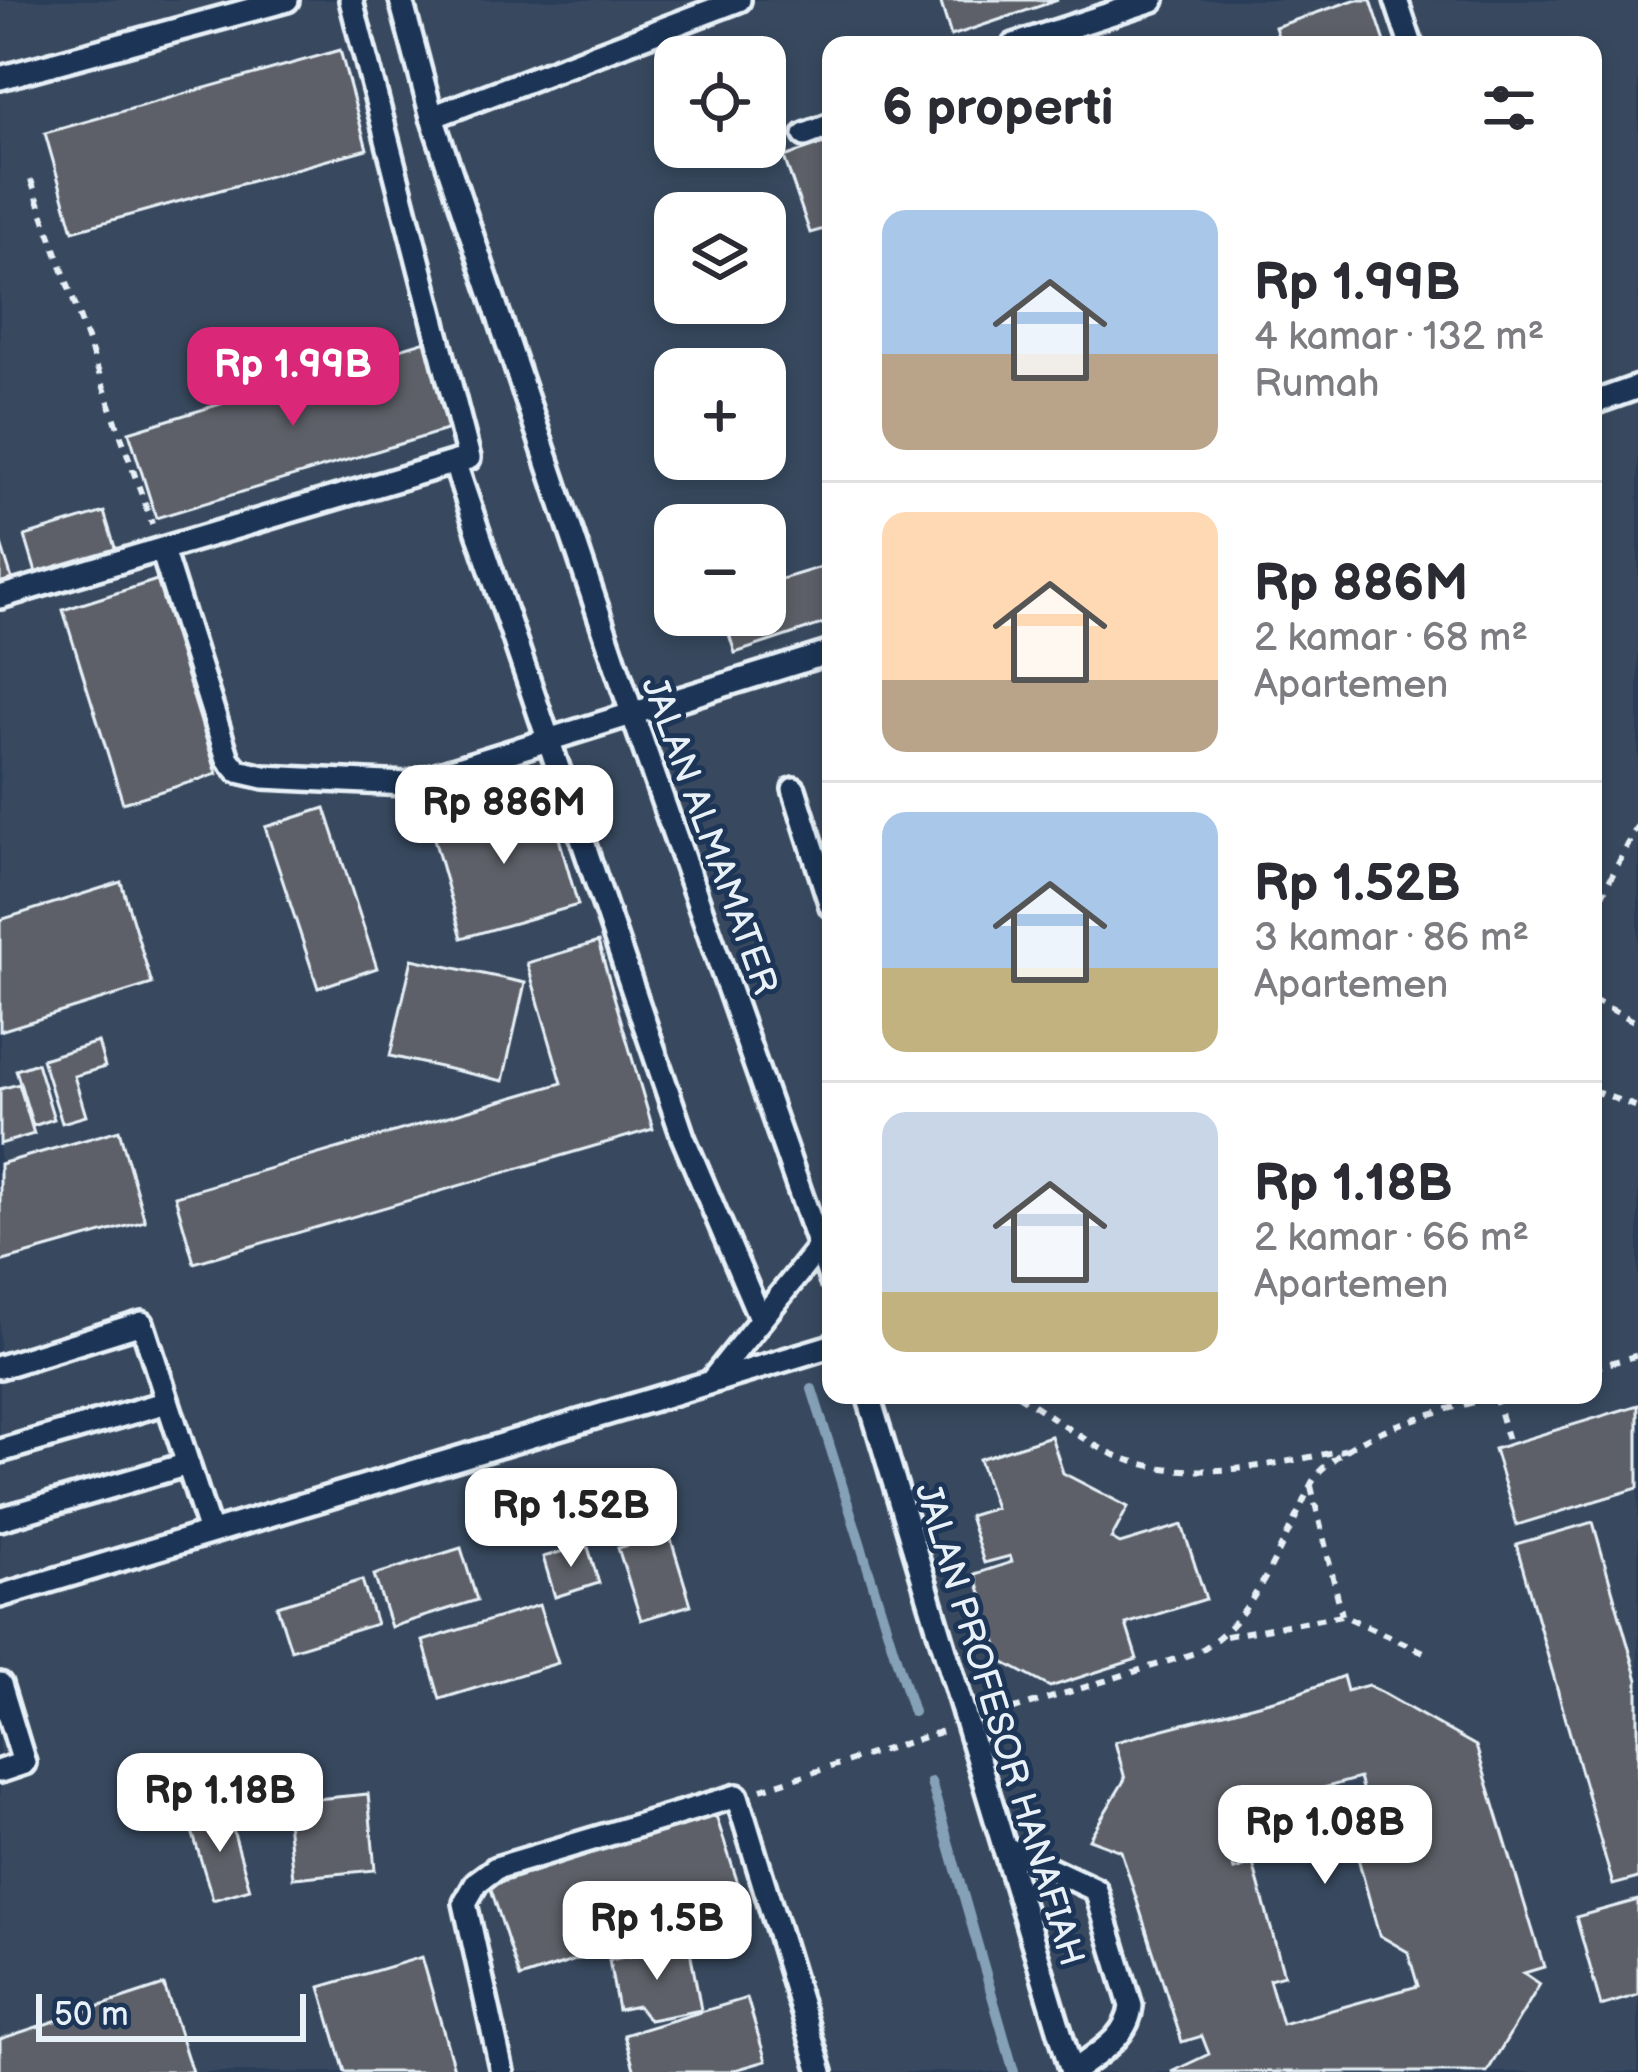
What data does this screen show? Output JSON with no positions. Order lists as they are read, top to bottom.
{
  "streets": {
    "lane": ["JALAN ALMAMATER", "JALAN PROFESOR HANAFIAH"]
  },
  "scale_bar": "50 m",
  "page": {
    "map_buttons": ["+", "−"],
    "heading": "6 properti",
    "list": [
      {
        "name": "Rp 1.99B",
        "note": "4 kamar · 132 m² · Rumah"
      },
      {
        "name": "Rp 886M",
        "note": "2 kamar · 68 m² · Apartemen"
      },
      {
        "name": "Rp 1.52B",
        "note": "3 kamar · 86 m² · Apartemen"
      },
      {
        "name": "Rp 1.18B",
        "note": "2 kamar · 66 m² · Apartemen"
      }
    ],
    "price": [
      "Rp 1.99B",
      "Rp 886M",
      "Rp 1.52B",
      "Rp 1.18B",
      "Rp 1.08B",
      "Rp 1.5B"
    ],
    "scale": "50 m"
  }
}
